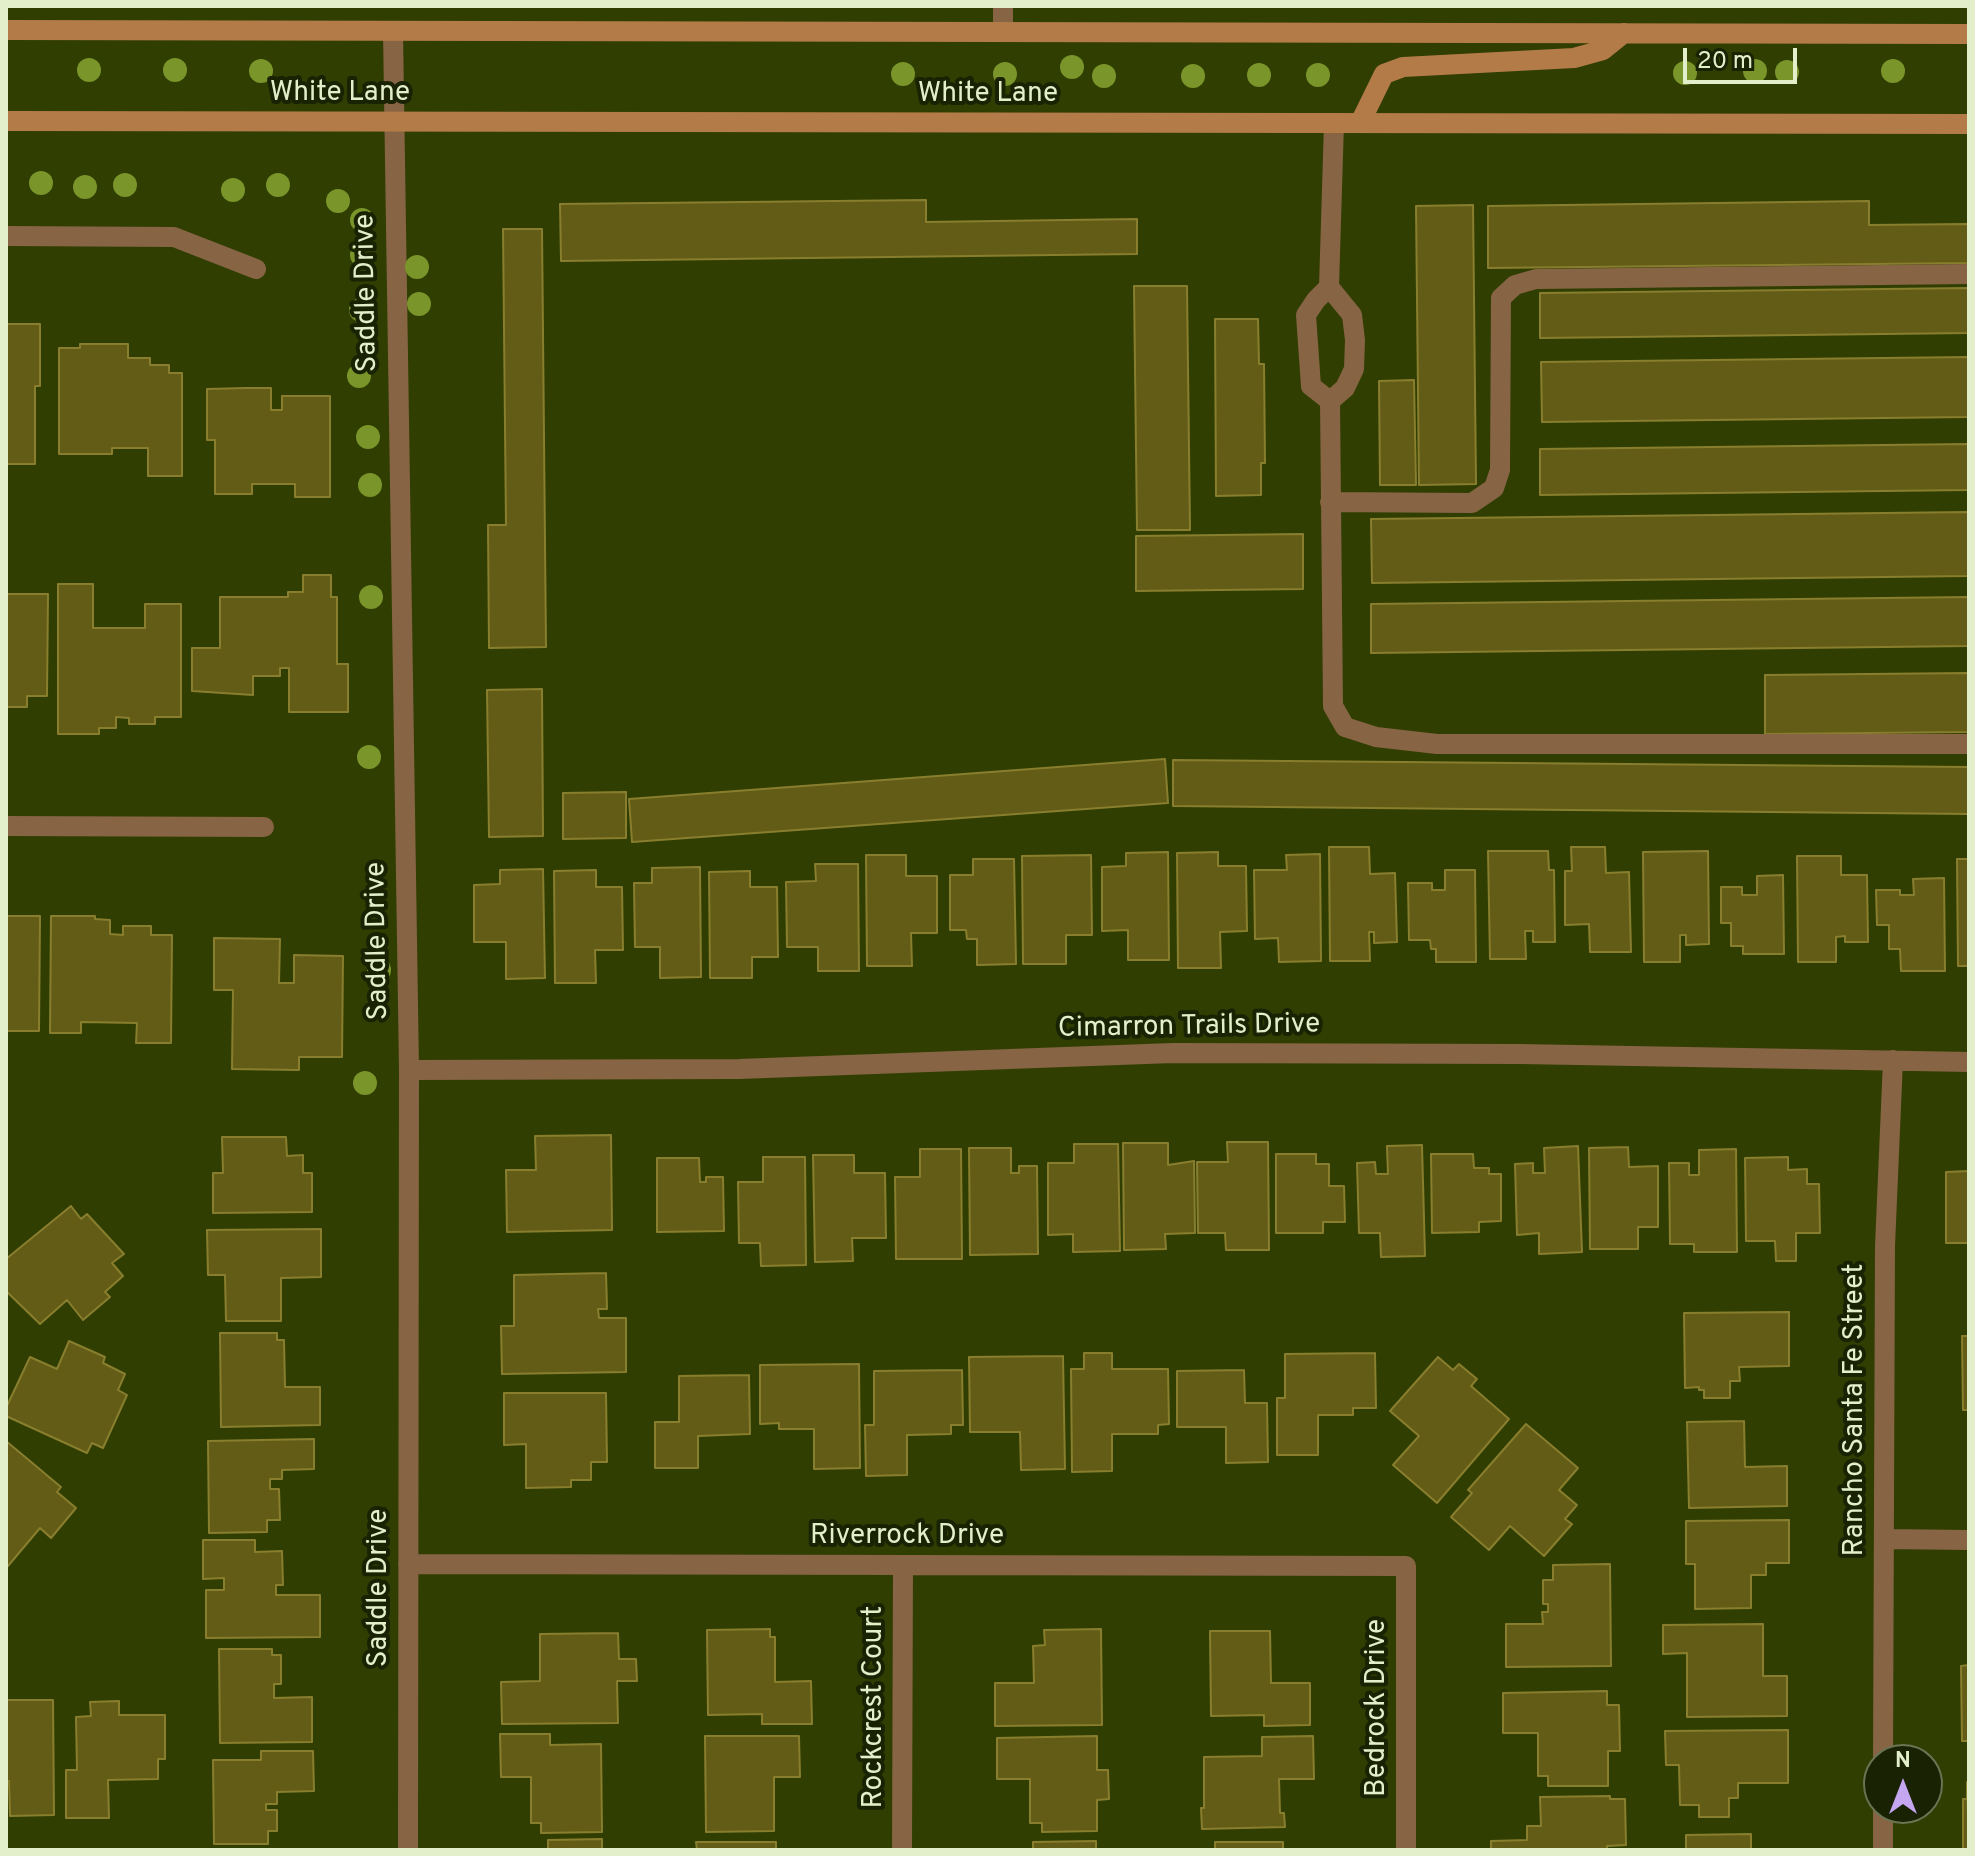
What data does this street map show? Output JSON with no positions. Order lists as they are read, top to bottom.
{
  "streets": {
    "main road": ["White Lane"],
    "street": [
      "Saddle Drive",
      "Cimarron Trails Drive",
      "Rancho Santa Fe Street",
      "Riverrock Drive",
      "Rockcrest Court",
      "Bedrock Drive"
    ]
  },
  "crossings": [
    ["White Lane", "Saddle Drive"],
    ["Saddle Drive", "Cimarron Trails Drive"],
    ["Saddle Drive", "Riverrock Drive"],
    ["Cimarron Trails Drive", "Rancho Santa Fe Street"],
    ["Riverrock Drive", "Rockcrest Court"],
    ["Riverrock Drive", "Bedrock Drive"]
  ],
  "scale_bar": "20 m",
  "north": "top"
}
